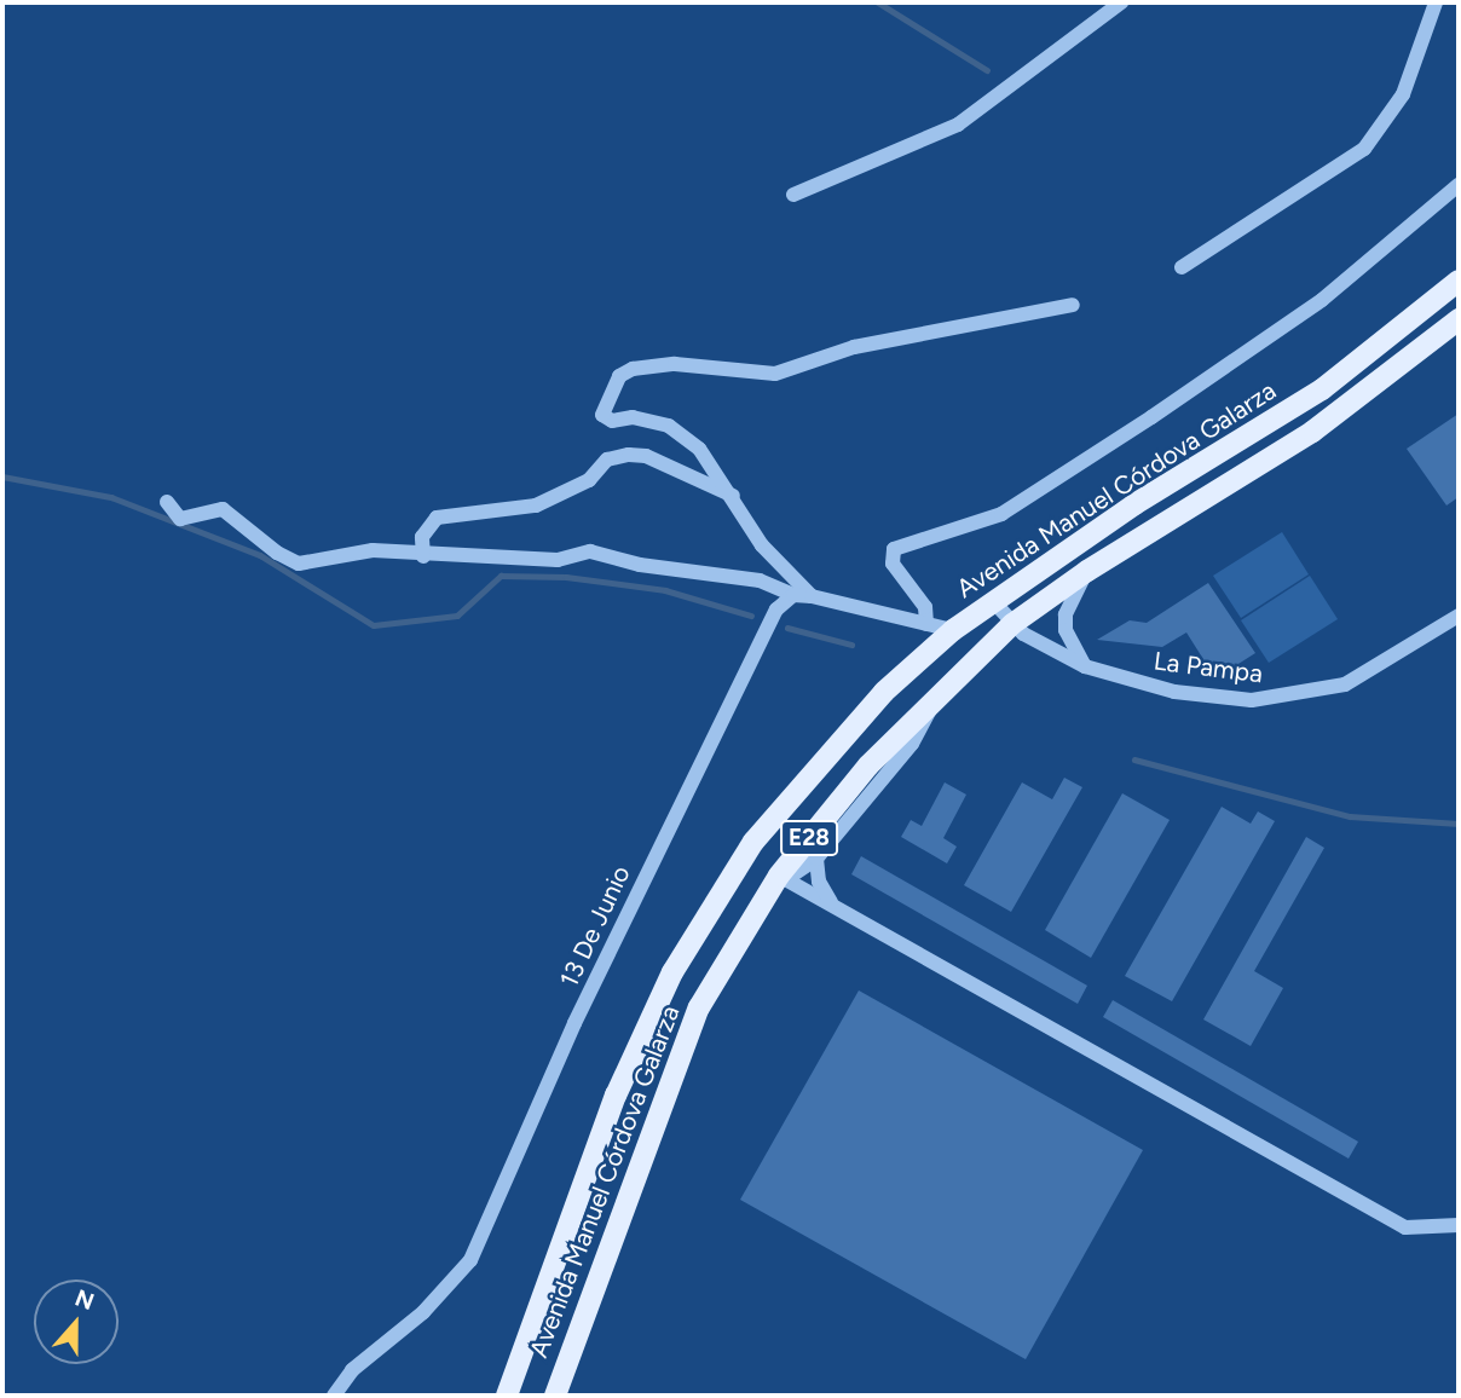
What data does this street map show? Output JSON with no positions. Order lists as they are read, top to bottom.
{
  "streets": {
    "main road": ["Avenida Manuel Córdova Galarza", "E28"],
    "street": ["La Pampa", "13 De Junio"]
  },
  "crossings": [
    ["Avenida Manuel Córdova Galarza", "La Pampa"]
  ],
  "north": "top"
}
